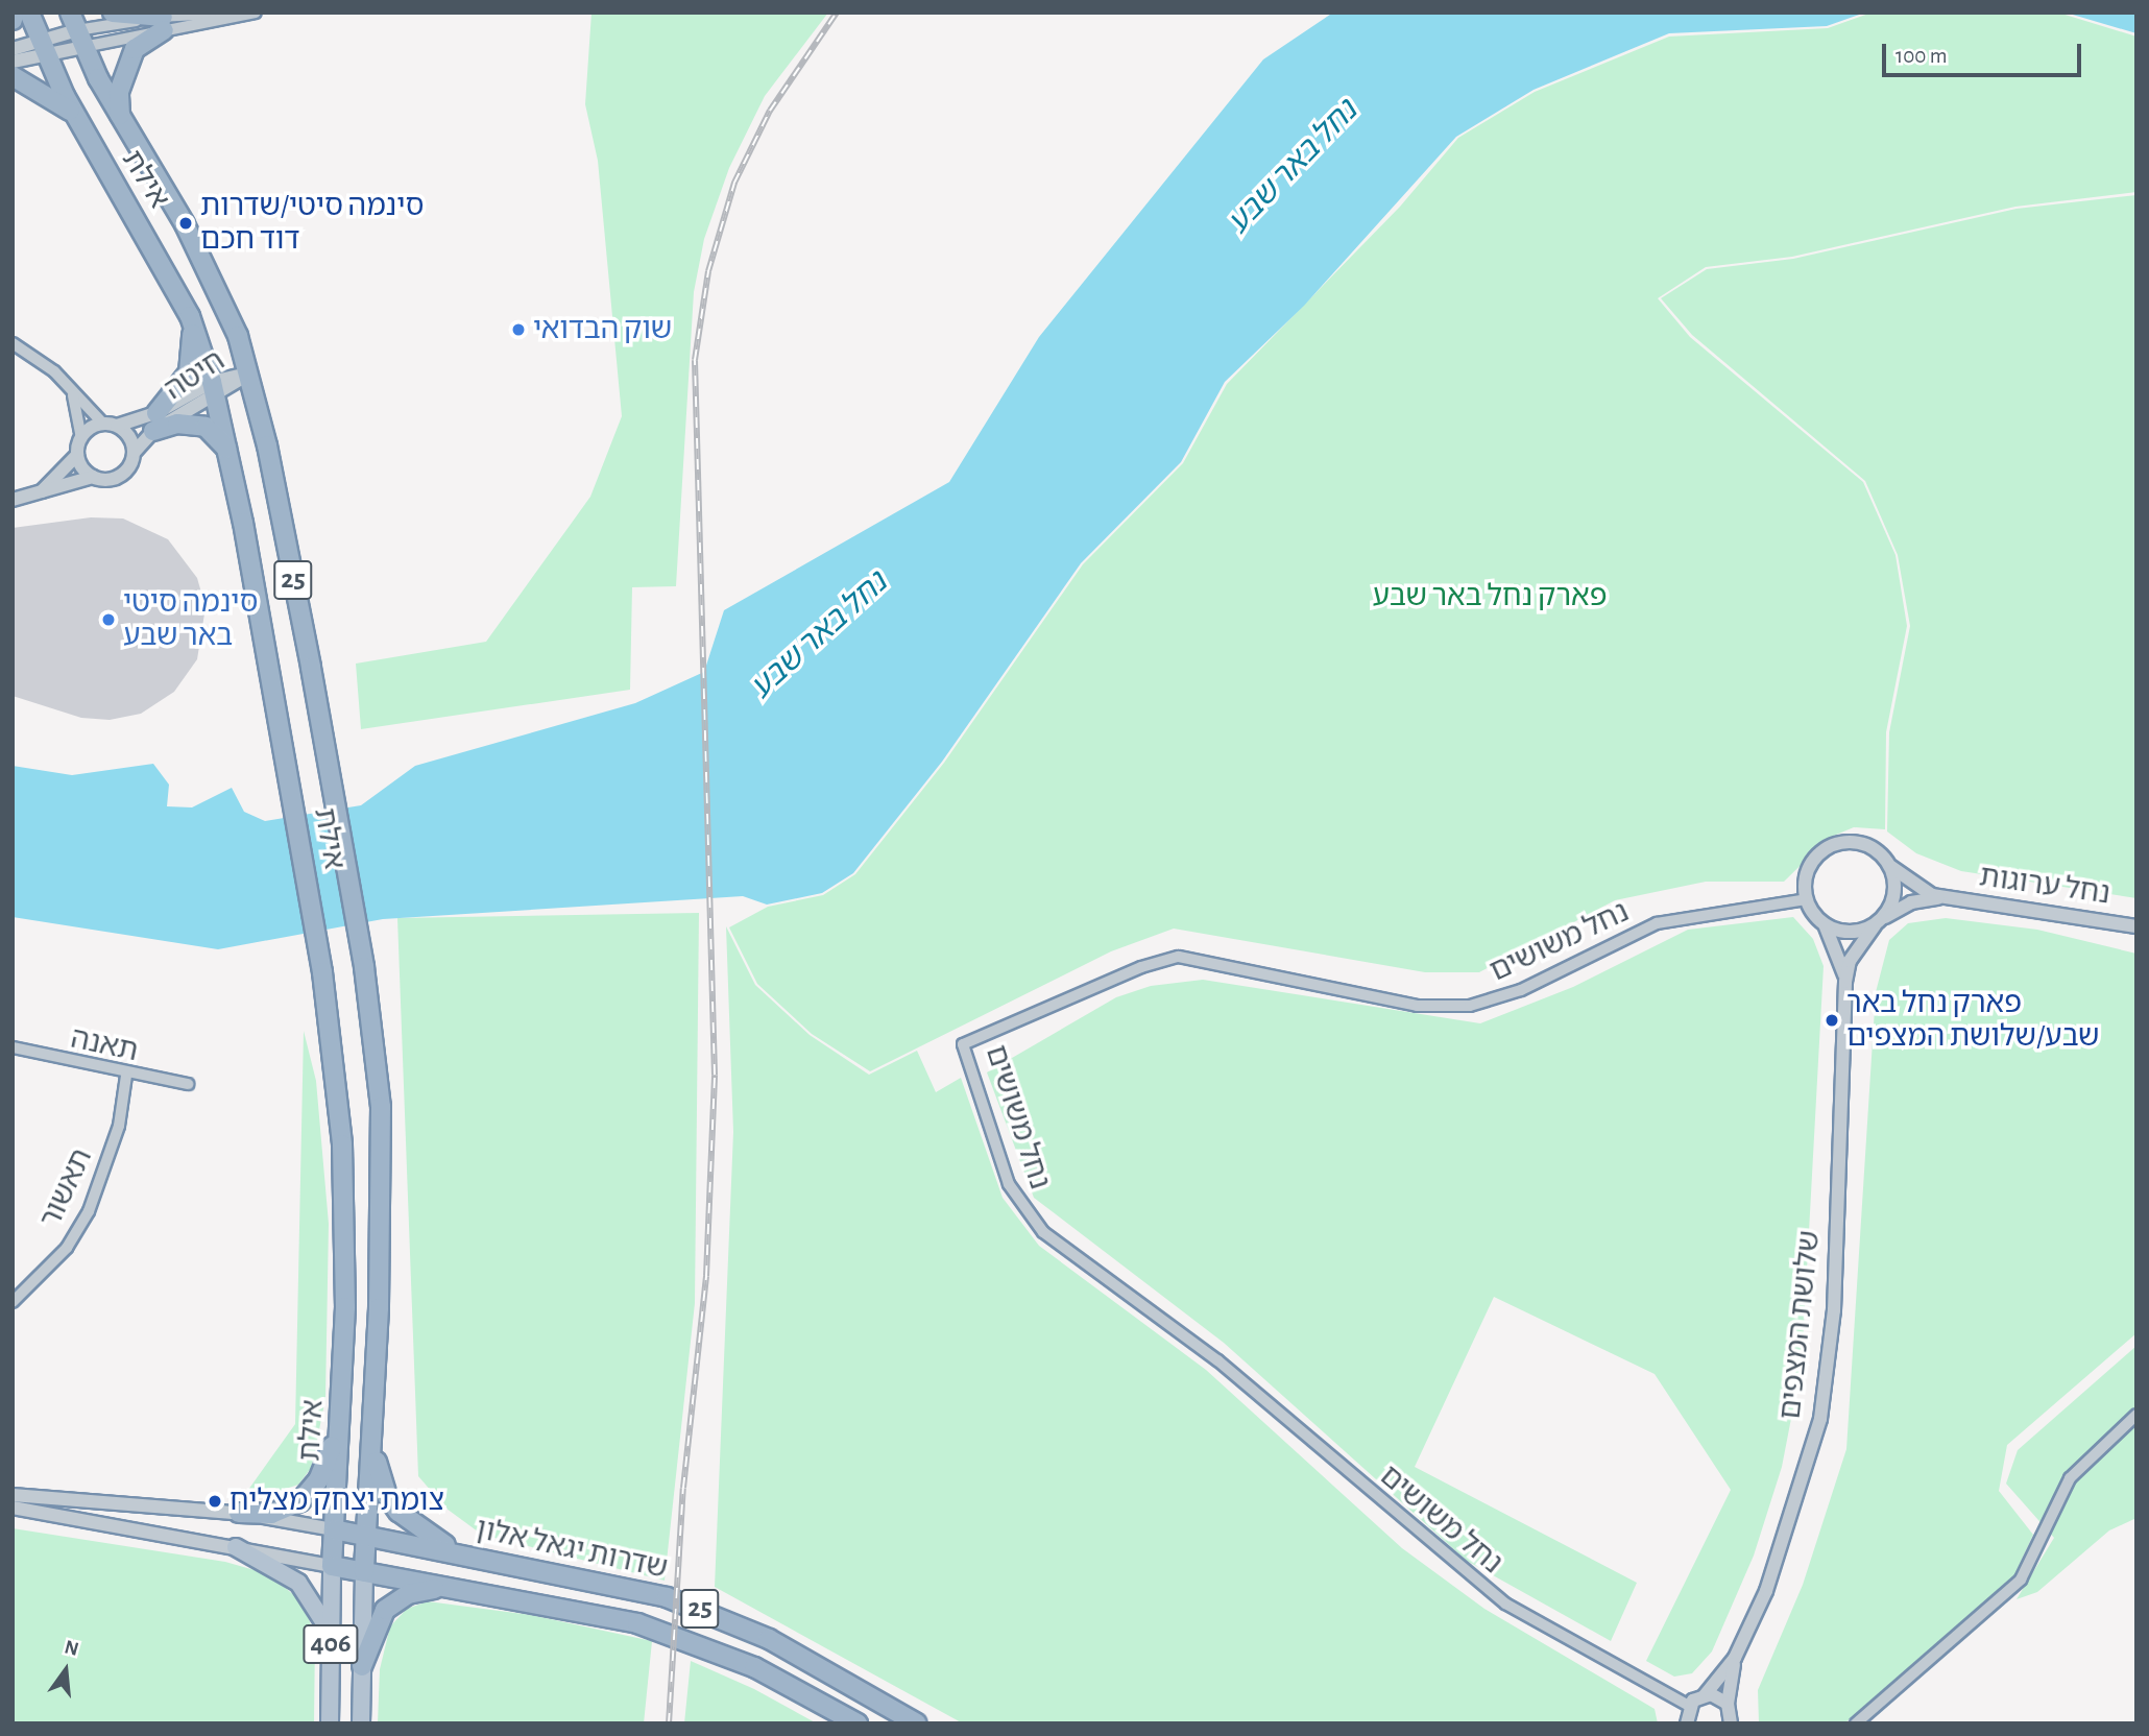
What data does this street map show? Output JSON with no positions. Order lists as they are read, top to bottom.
{
  "streets": {
    "highway": ["אילת", "25", "שדרות יגאל אלון"],
    "main road": ["406"],
    "street": [
      "חיטה",
      "נחל ערוגות",
      "נחל משושים",
      "תאנה",
      "תאשור",
      "שלושת המצפים"
    ]
  },
  "crossings": [
    ["אילת", "חיטה"],
    ["אילת", "שדרות יגאל אלון"],
    ["נחל ערוגות", "נחל משושים"],
    ["נחל ערוגות", "שלושת המצפים"],
    ["נחל משושים", "שלושת המצפים"],
    ["תאנה", "תאשור"]
  ],
  "water": ["נחל באר שבע"],
  "parks": ["פארק נחל באר שבע"],
  "places": [
    "סינמה סיטי/שדרות דוד חכם",
    "שוק הבדואי",
    "סינמה סיטי באר שבע",
    "פארק נחל באר שבע/שלושת המצפים",
    "צומת יצחק מצליח"
  ],
  "scale_bar": "100 m",
  "north": "top"
}
